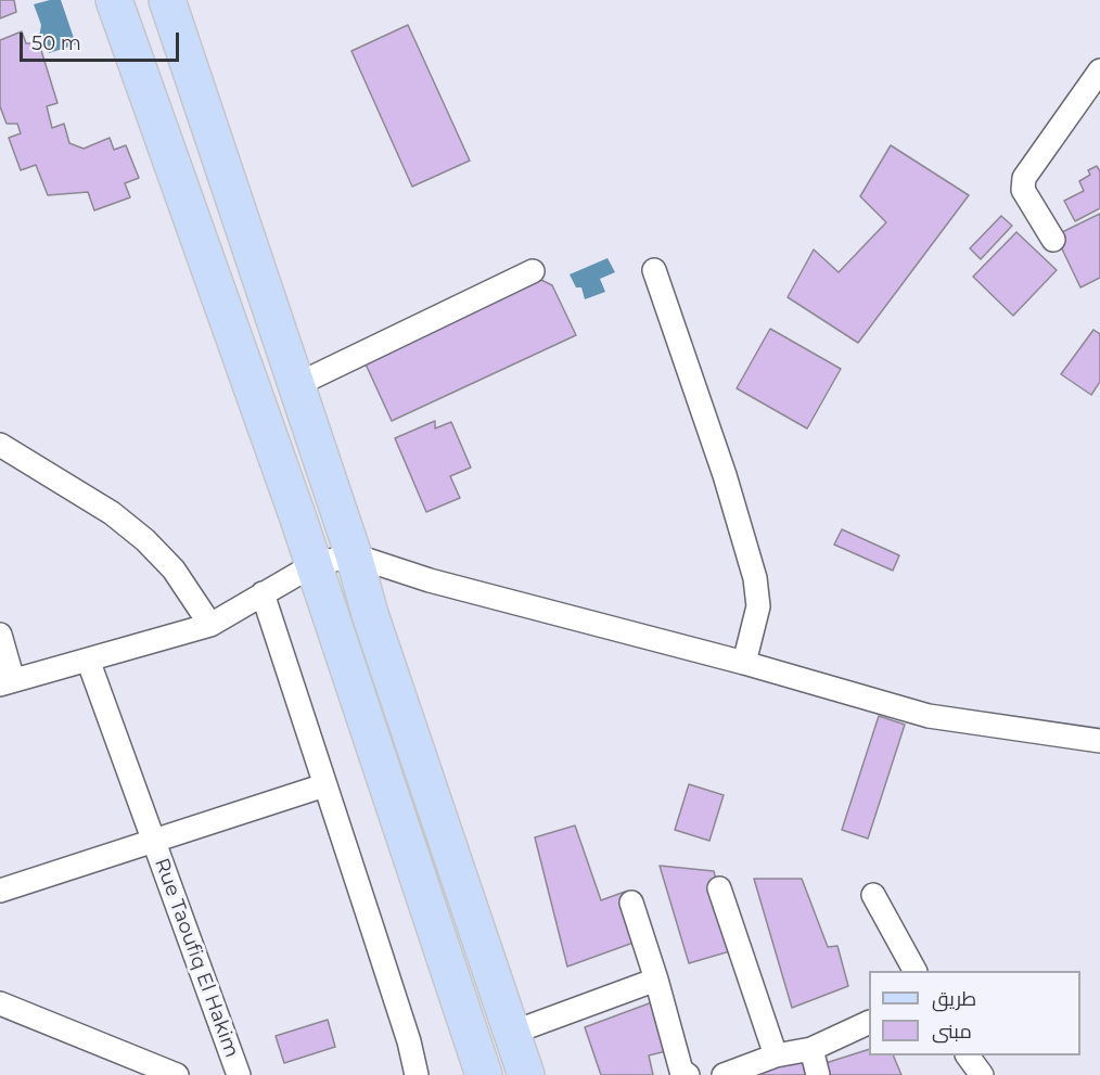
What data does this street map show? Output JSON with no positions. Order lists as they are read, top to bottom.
{
  "streets": {
    "street": ["Rue Taoufiq El Hakim"]
  },
  "legend": ["طريق", "مبنى"],
  "scale_bar": "50 m"
}
